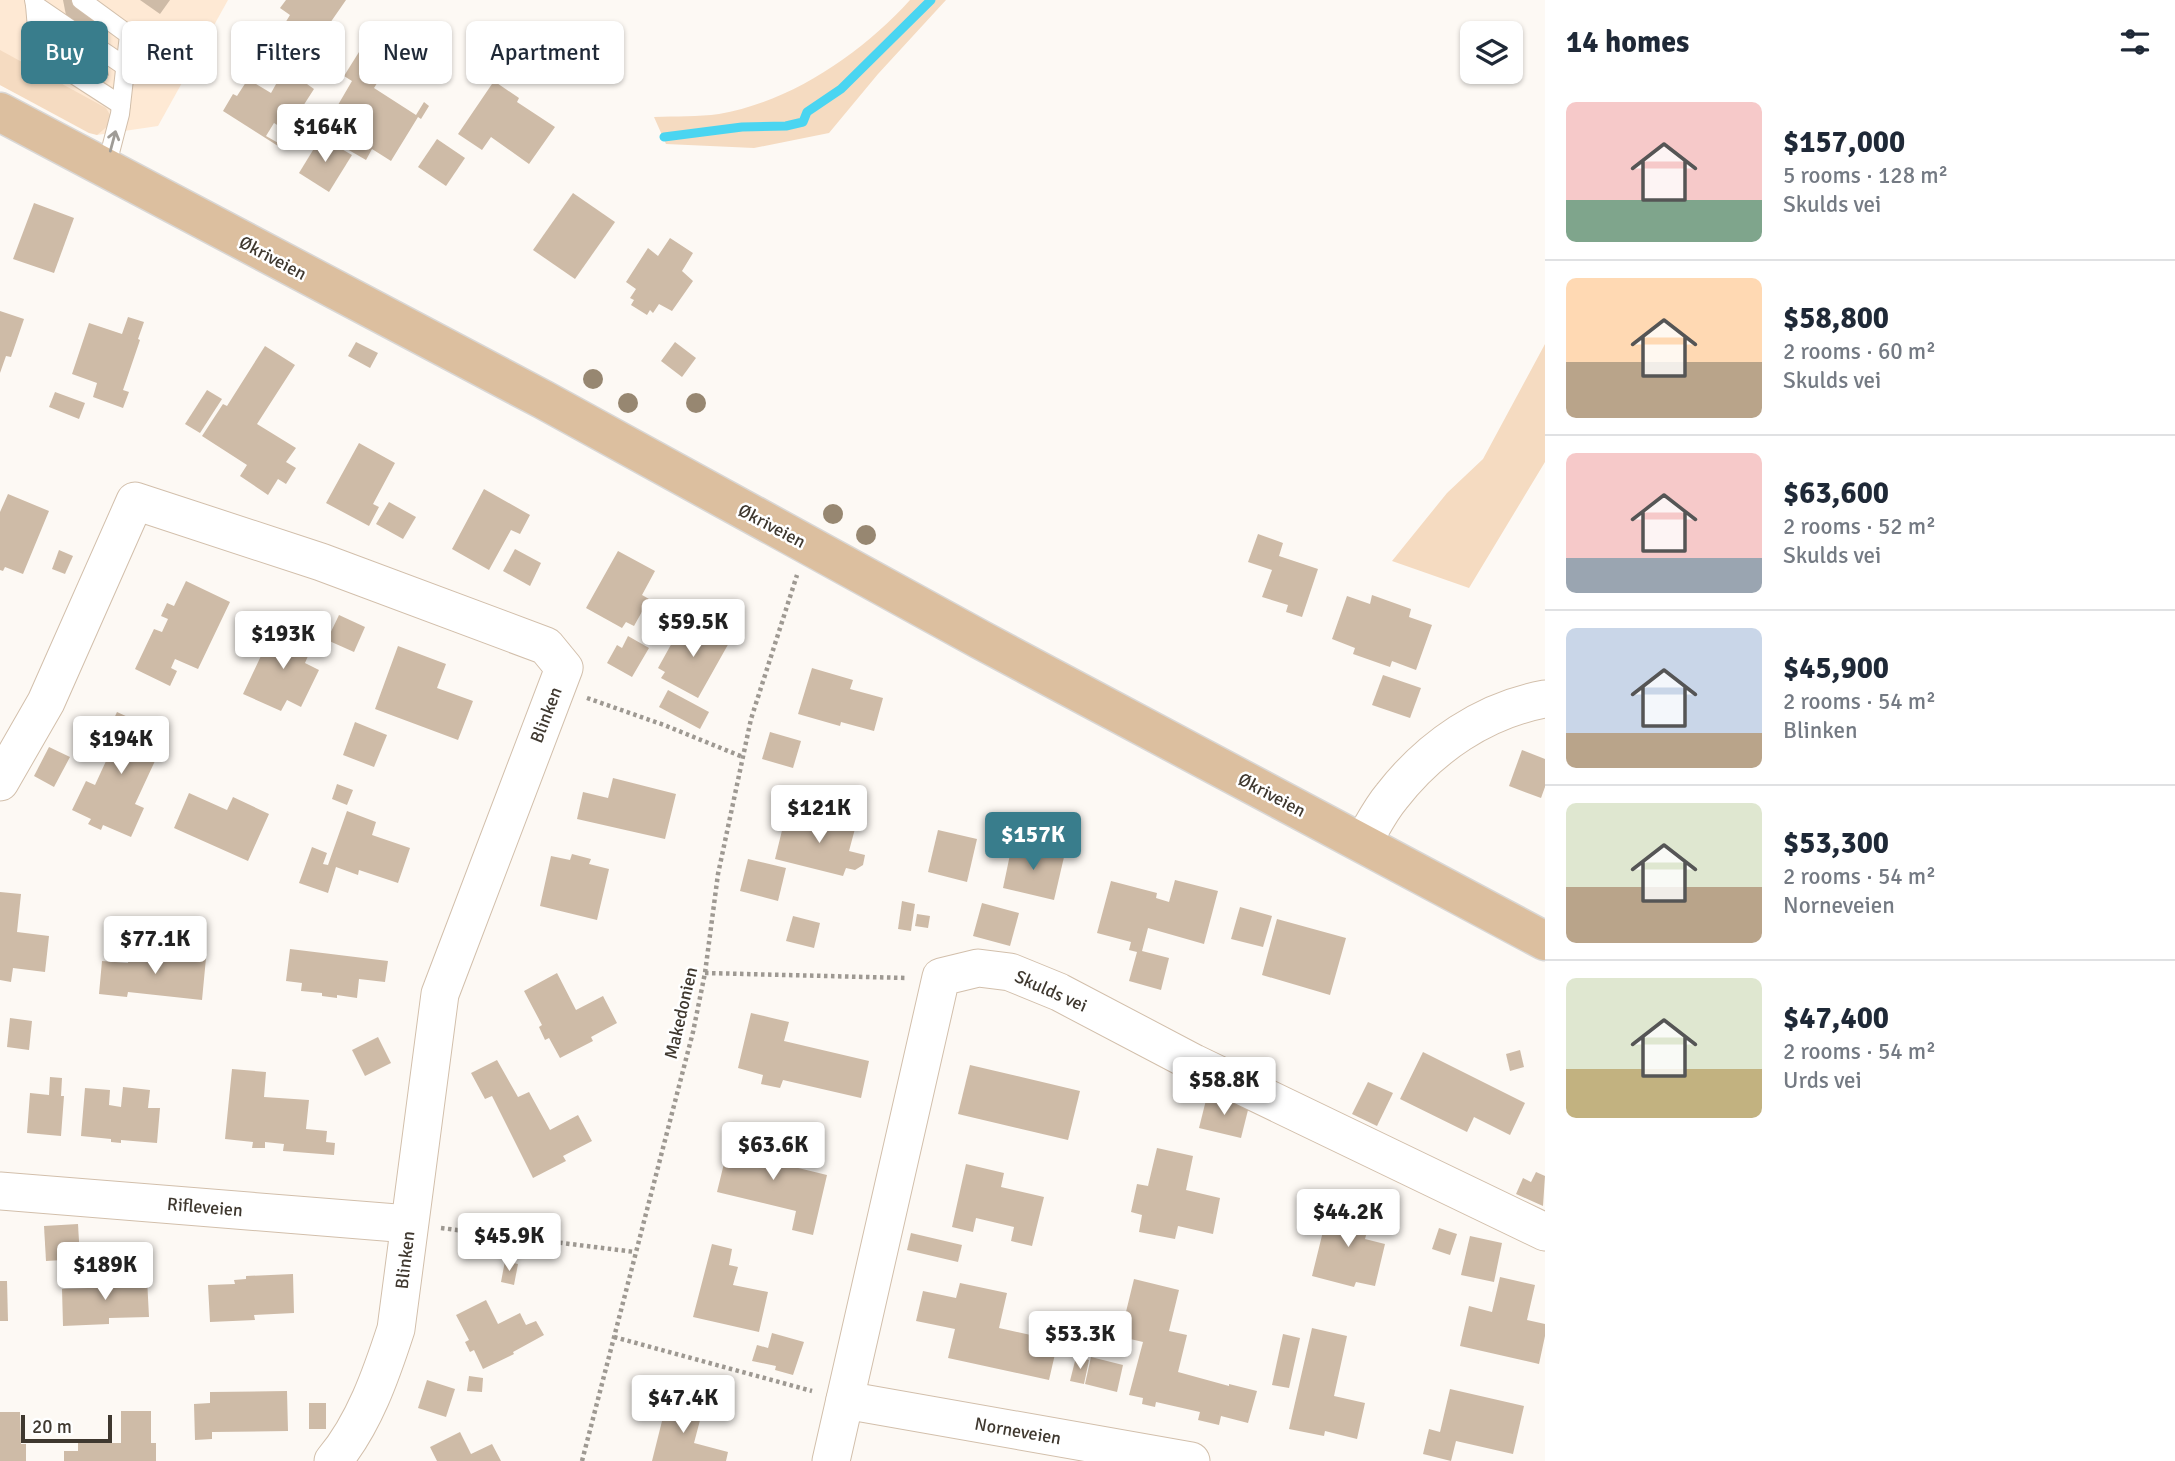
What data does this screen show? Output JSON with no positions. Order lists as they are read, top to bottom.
{
  "streets": {
    "main road": ["Økriveien"],
    "street": [
      "Blinken",
      "Skulds vei",
      "Rifleveien",
      "Norneveien"
    ],
    "path": ["Makedonien"]
  },
  "crossings": [
    ["Blinken", "Rifleveien"]
  ],
  "scale_bar": "20 m",
  "page": {
    "heading": "14 homes",
    "chip": [
      "Buy",
      "Rent",
      "Filters",
      "New",
      "Apartment"
    ],
    "list": [
      {
        "name": "$157,000",
        "note": "5 rooms · 128 m² · Skulds vei"
      },
      {
        "name": "$58,800",
        "note": "2 rooms · 60 m² · Skulds vei"
      },
      {
        "name": "$63,600",
        "note": "2 rooms · 52 m² · Skulds vei"
      },
      {
        "name": "$45,900",
        "note": "2 rooms · 54 m² · Blinken"
      },
      {
        "name": "$53,300",
        "note": "2 rooms · 54 m² · Norneveien"
      },
      {
        "name": "$47,400",
        "note": "2 rooms · 54 m² · Urds vei"
      }
    ],
    "price": [
      "$164K",
      "$59.5K",
      "$193K",
      "$194K",
      "$121K",
      "$157K",
      "$77.1K",
      "$58.8K",
      "$63.6K",
      "$44.2K",
      "$45.9K",
      "$189K",
      "$53.3K",
      "$47.4K"
    ],
    "scale": "20 m"
  }
}
